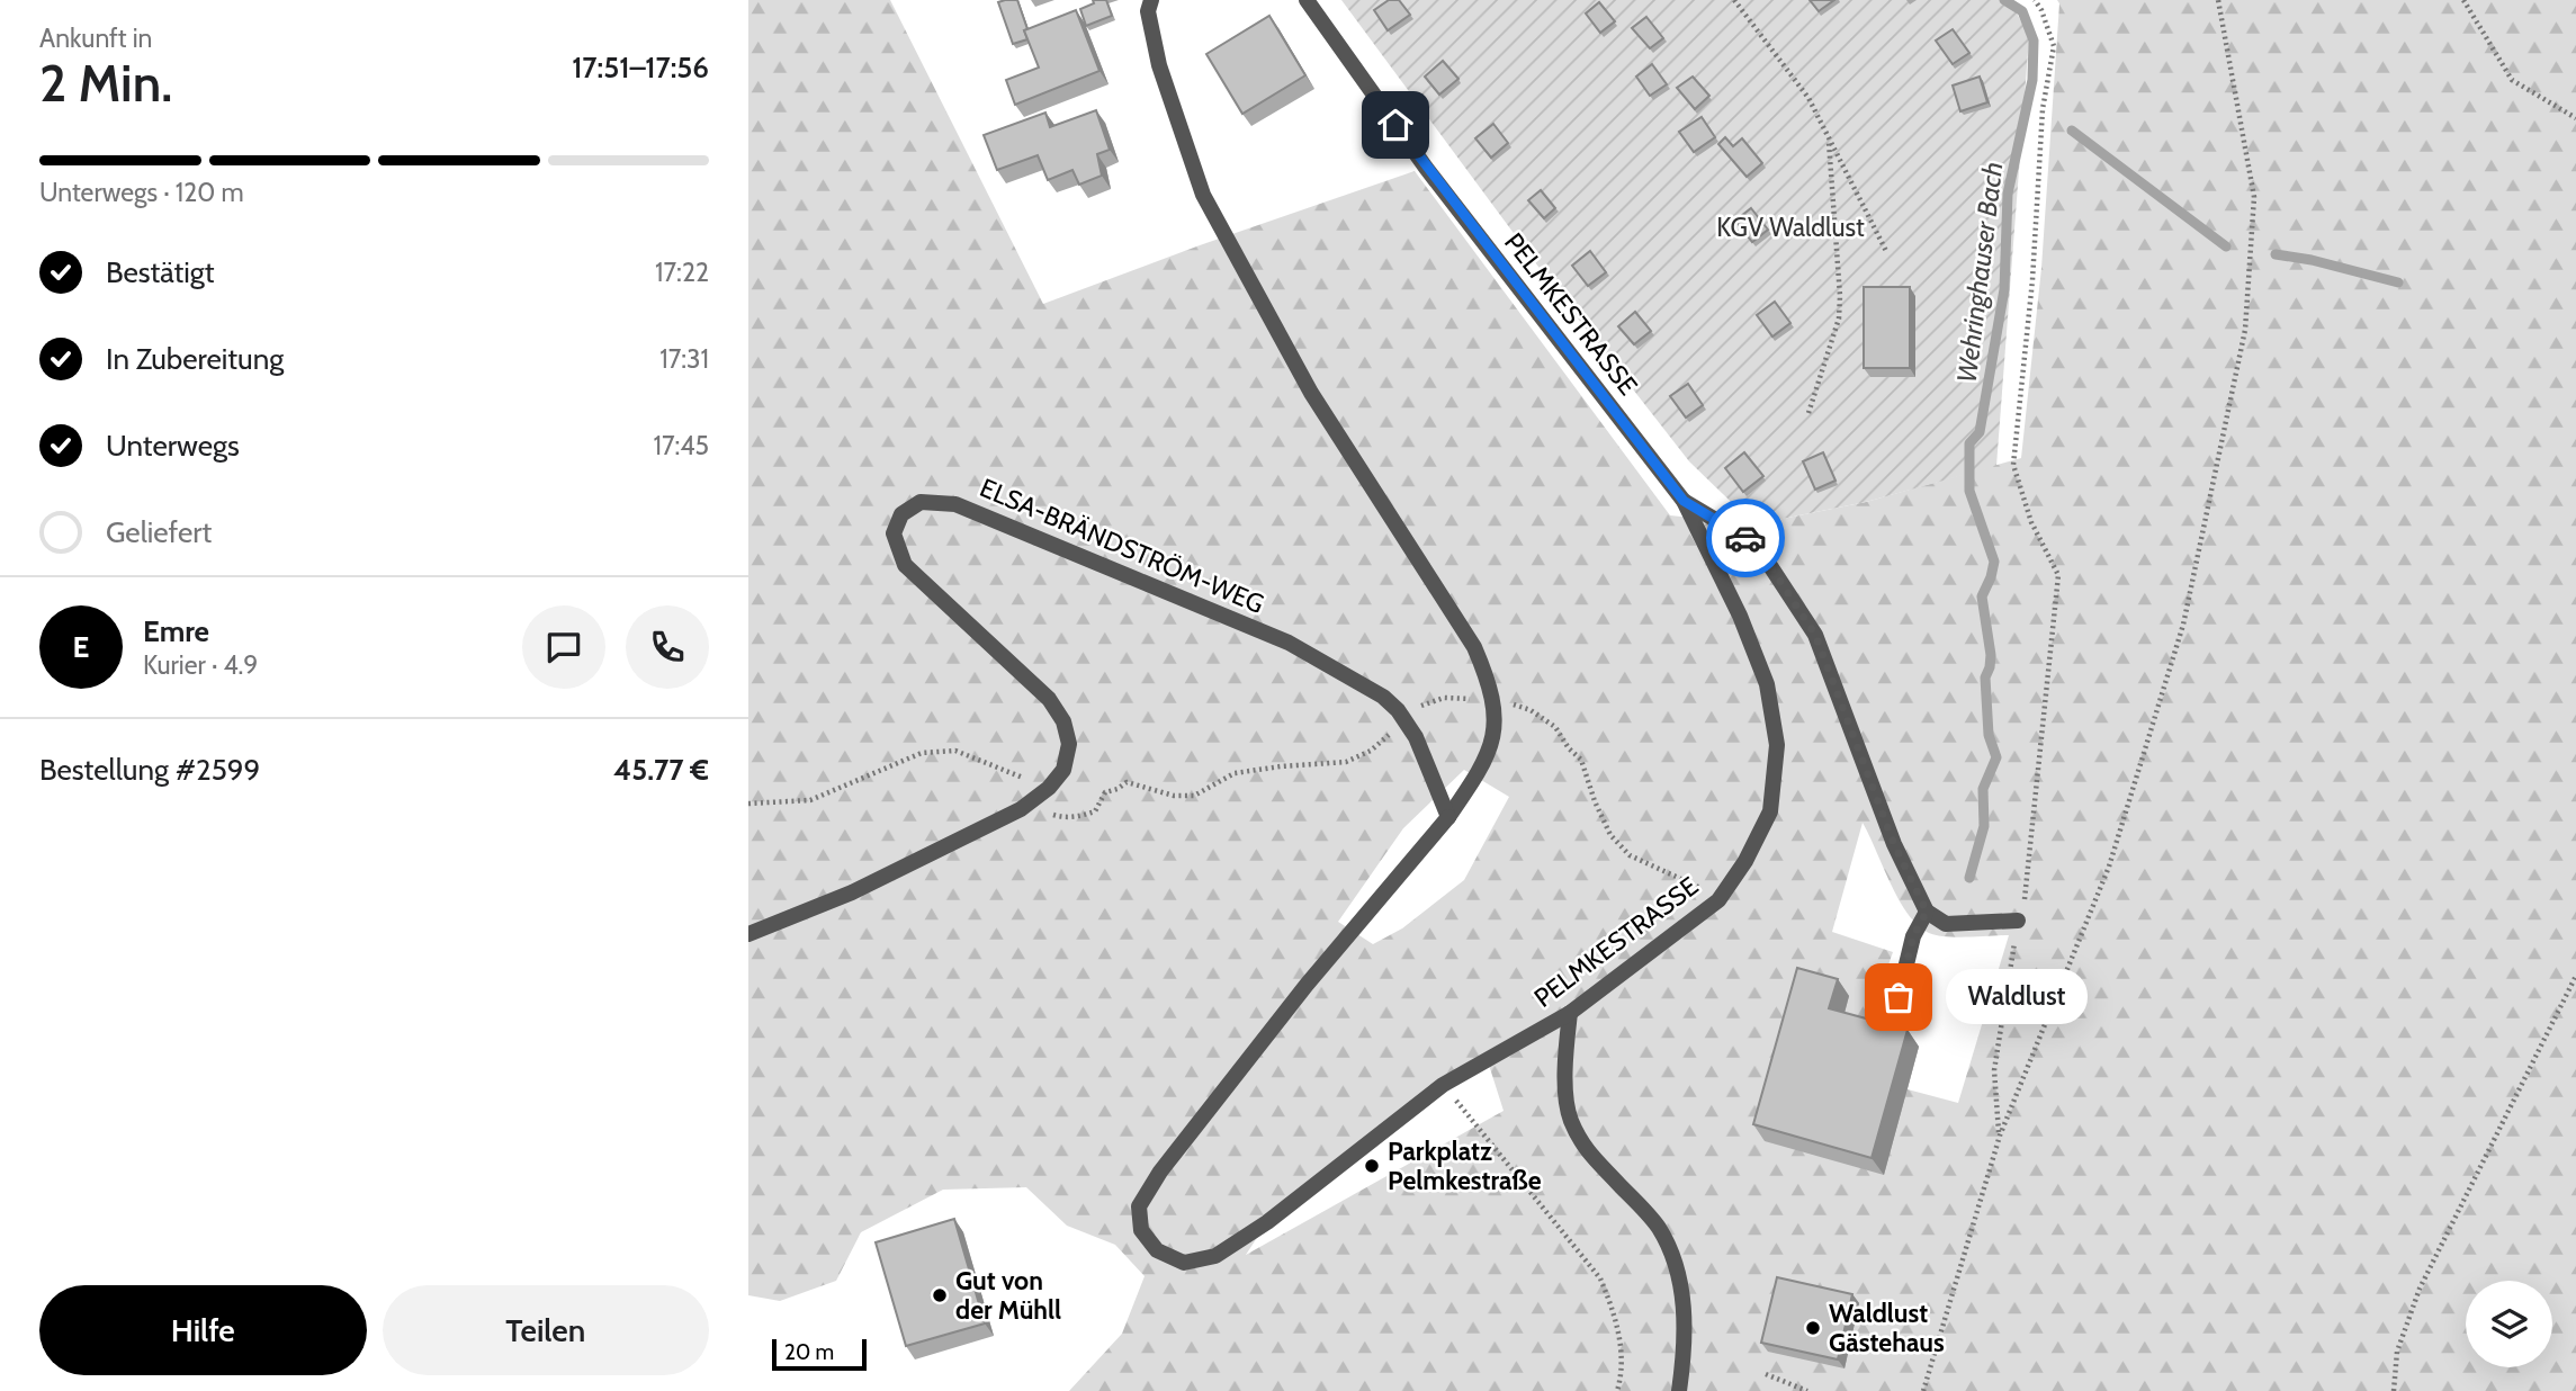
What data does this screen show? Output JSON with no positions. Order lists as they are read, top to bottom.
{
  "streets": {
    "street": ["PELMKESTRASSE", "ELSA-BRÄNDSTRÖM-WEG"]
  },
  "crossings": [
    ["PELMKESTRASSE", "ELSA-BRÄNDSTRÖM-WEG"]
  ],
  "water": ["Wehringhauser Bach"],
  "parks": ["KGV Waldlust"],
  "places": [
    "Waldlust",
    "Parkplatz Pelmkestraße",
    "Gut von der Mühll",
    "Waldlust Gästehaus"
  ],
  "scale_bar": "20 m",
  "page": {
    "heading": ["2 Min.", "Ankunft in", "17:51–17:56"],
    "panel": [
      "Emre",
      "Kurier · 4.9",
      "Bestellung #2599",
      "45.77 €"
    ],
    "bar": "Unterwegs · 120 m",
    "list": [
      ["Bestätigt", "17:22"],
      ["In Zubereitung", "17:31"],
      ["Unterwegs", "17:45"],
      "Geliefert"
    ],
    "round": "E",
    "bubble": "Waldlust",
    "buttons": ["Hilfe", "Teilen"],
    "scale": "20 m"
  }
}
